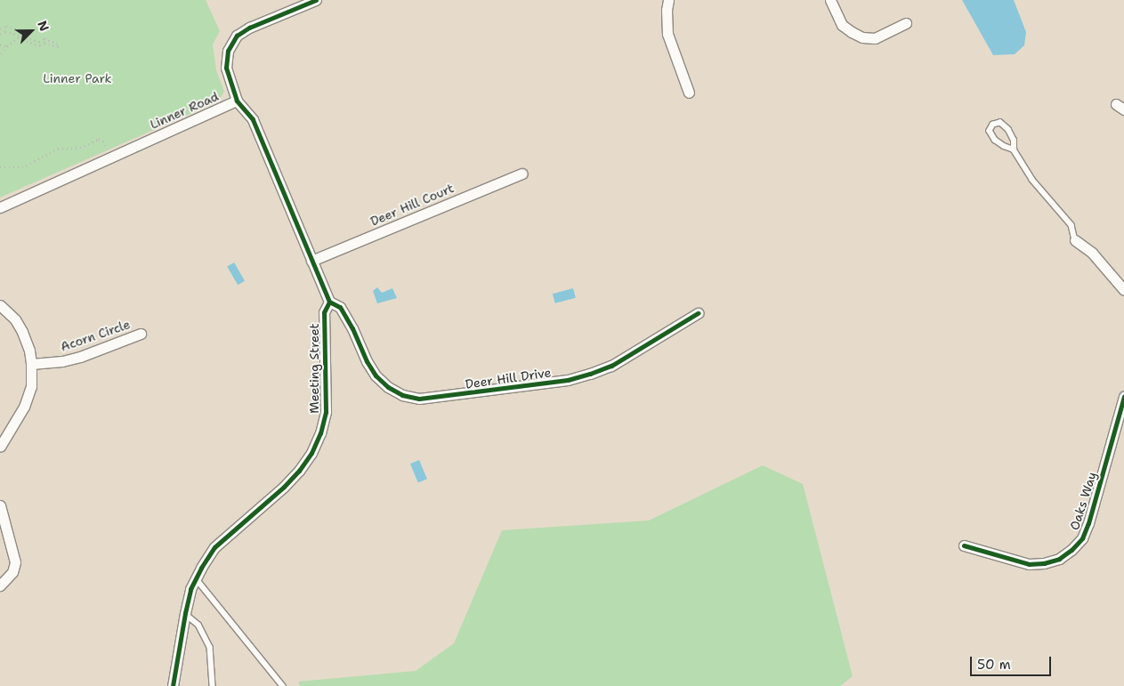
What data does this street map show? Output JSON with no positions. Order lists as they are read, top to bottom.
{
  "streets": {
    "street": [
      "Linner Road",
      "Deer Hill Court",
      "Acorn Circle",
      "Meeting Street",
      "Deer Hill Drive",
      "Oaks Way"
    ]
  },
  "crossings": [
    ["Meeting Street", "Deer Hill Drive"]
  ],
  "parks": ["Linner Park"],
  "scale_bar": "50 m",
  "north": "top right"
}
